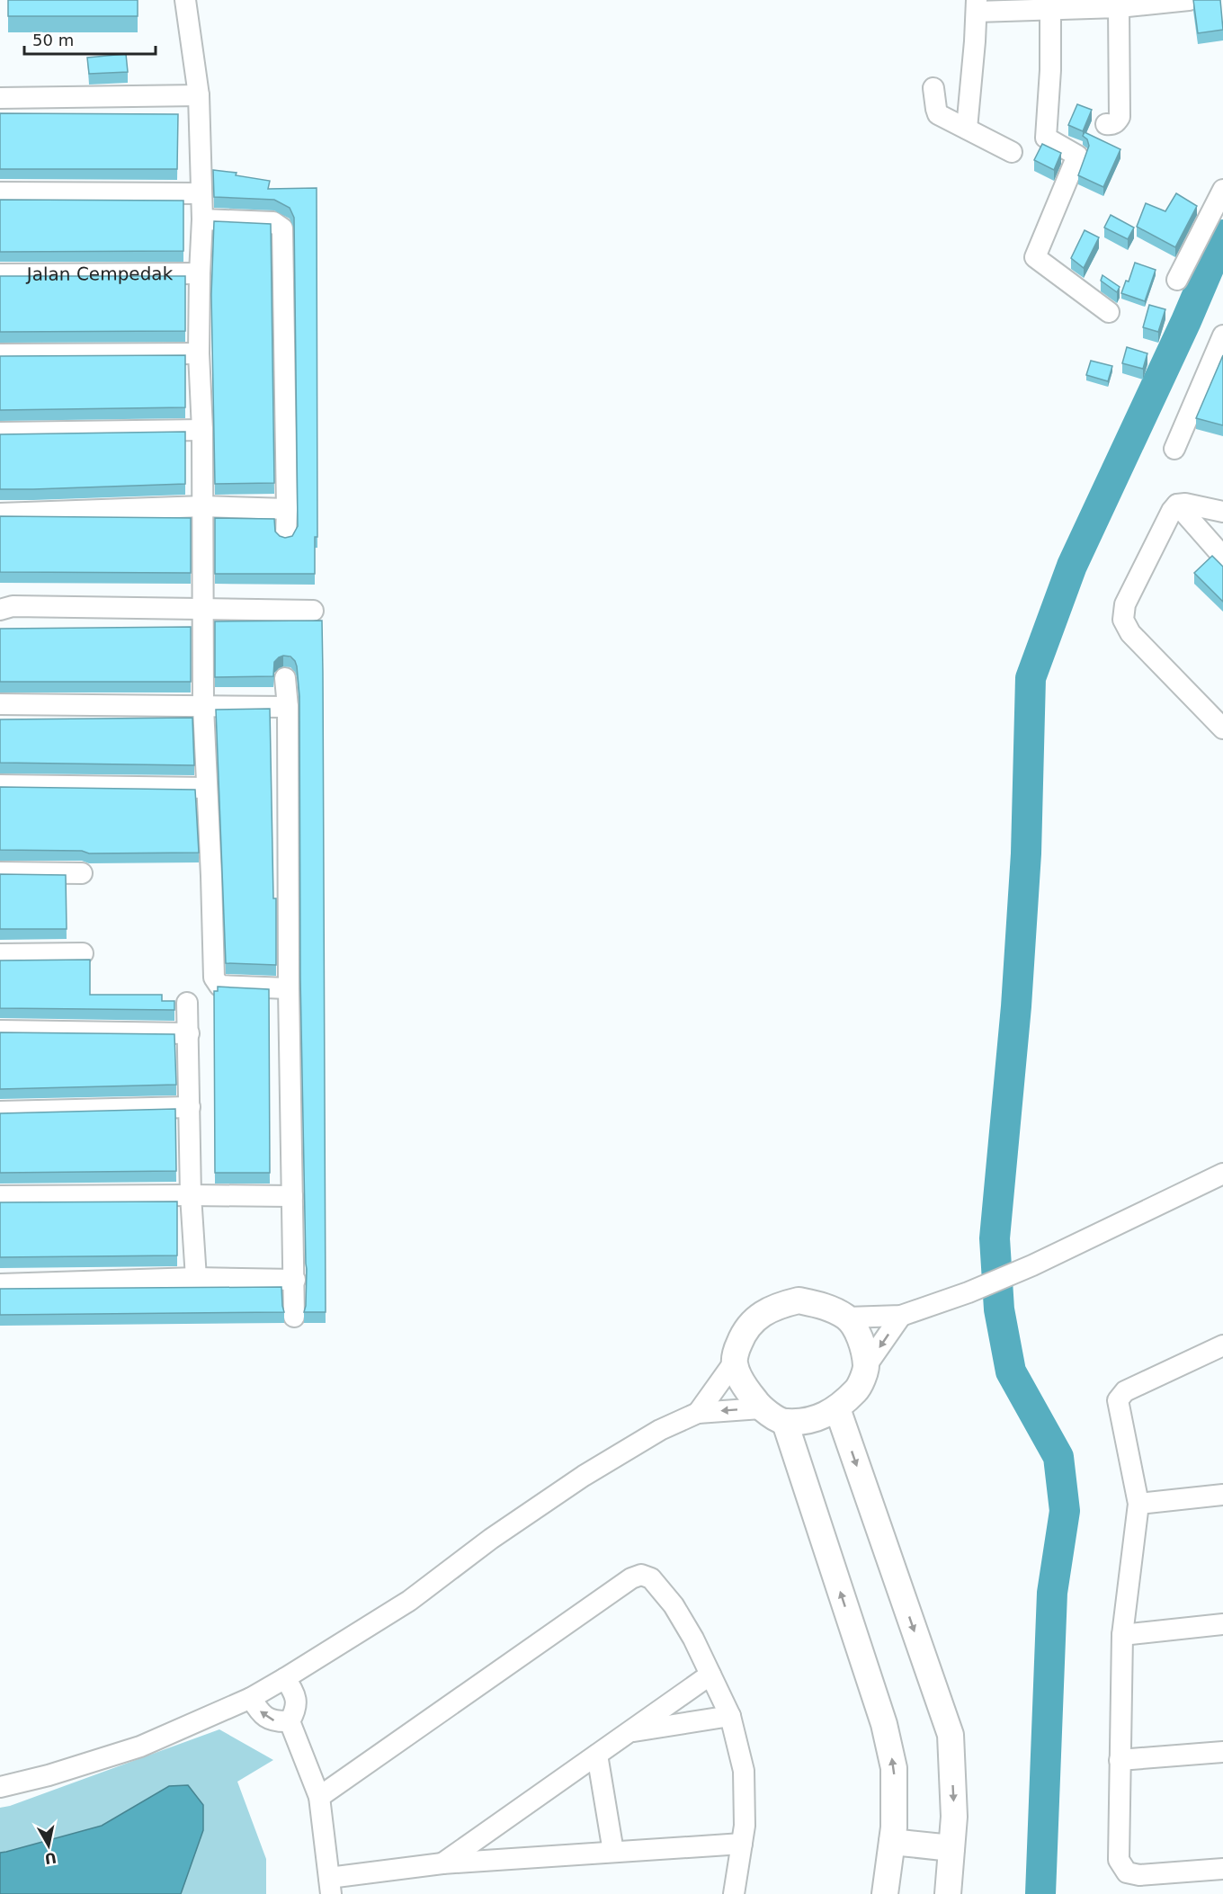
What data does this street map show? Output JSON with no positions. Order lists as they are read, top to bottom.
{
  "streets": {
    "street": ["Jalan Cempedak"]
  },
  "scale_bar": "50 m",
  "north": "bottom"
}
